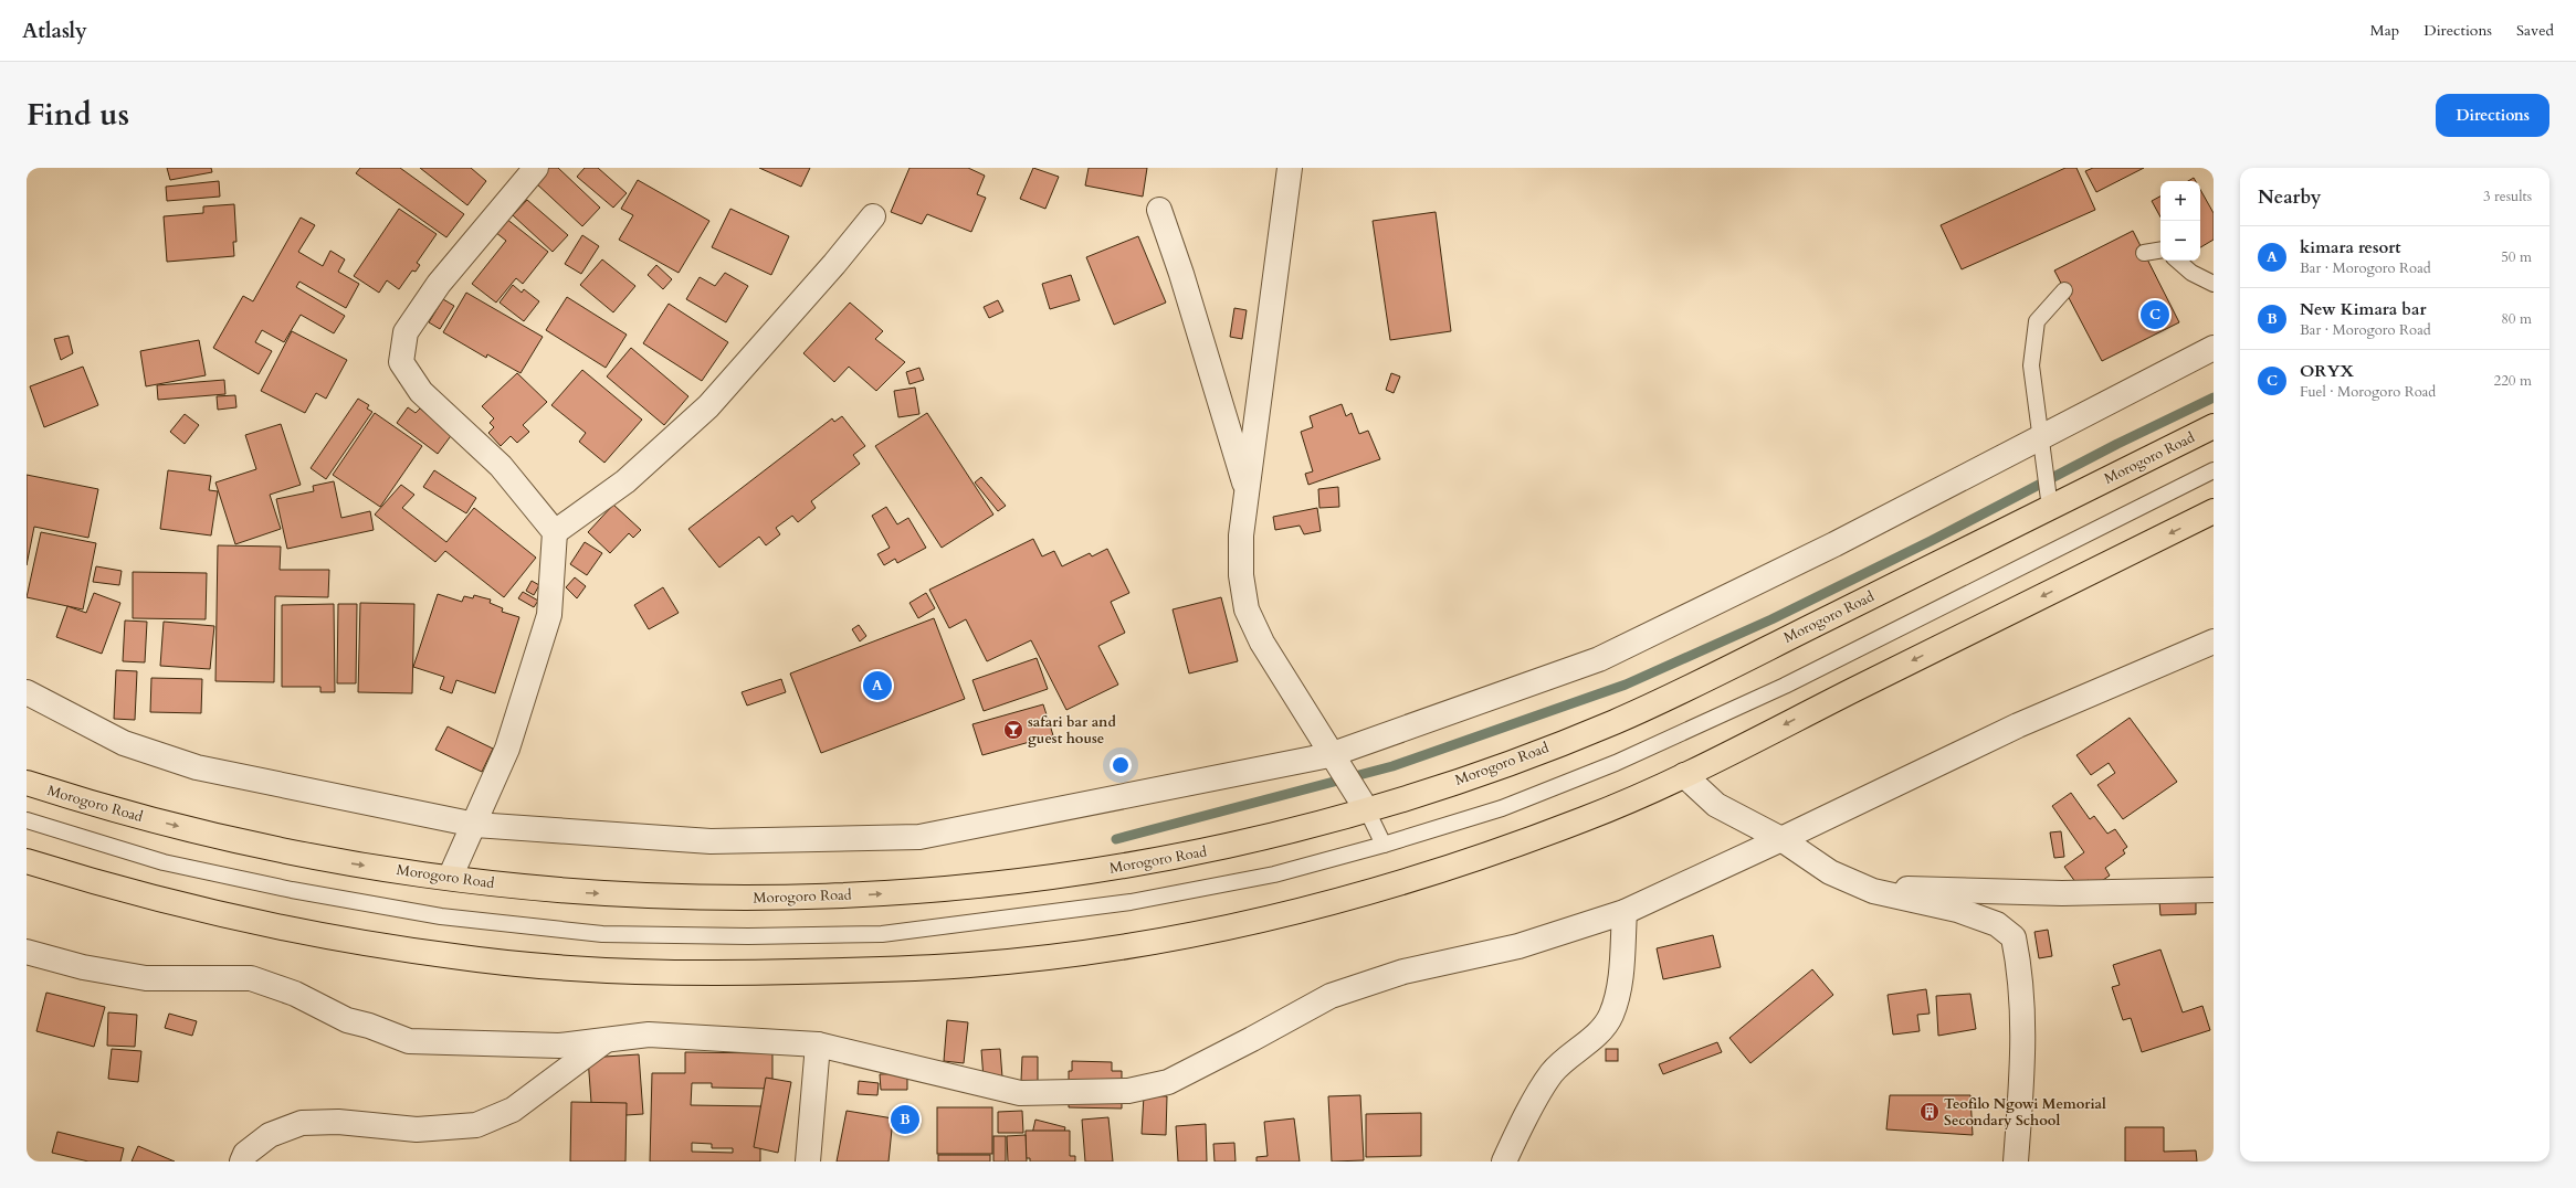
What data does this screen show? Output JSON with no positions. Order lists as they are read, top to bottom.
{
  "streets": {
    "highway": ["Morogoro Road"]
  },
  "places": {
    "bar": ["safari bar and guest house"],
    "building": ["Teofilo Ngowi Memorial Secondary School"]
  },
  "page": {
    "header": "Atlasly",
    "nav": ["Map", "Directions", "Saved"],
    "title": "Find us",
    "buttons": "Directions",
    "heading": ["Nearby", "3 results"],
    "map_buttons": ["+", "−"],
    "list": [
      {
        "mark": "A",
        "name": "kimara resort",
        "note": "Bar · Morogoro Road",
        "value": "50 m"
      },
      {
        "mark": "B",
        "name": "New Kimara bar",
        "note": "Bar · Morogoro Road",
        "value": "80 m"
      },
      {
        "mark": "C",
        "name": "ORYX",
        "note": "Fuel · Morogoro Road",
        "value": "220 m"
      }
    ],
    "pins": ["C", "A", "B"]
  }
}
